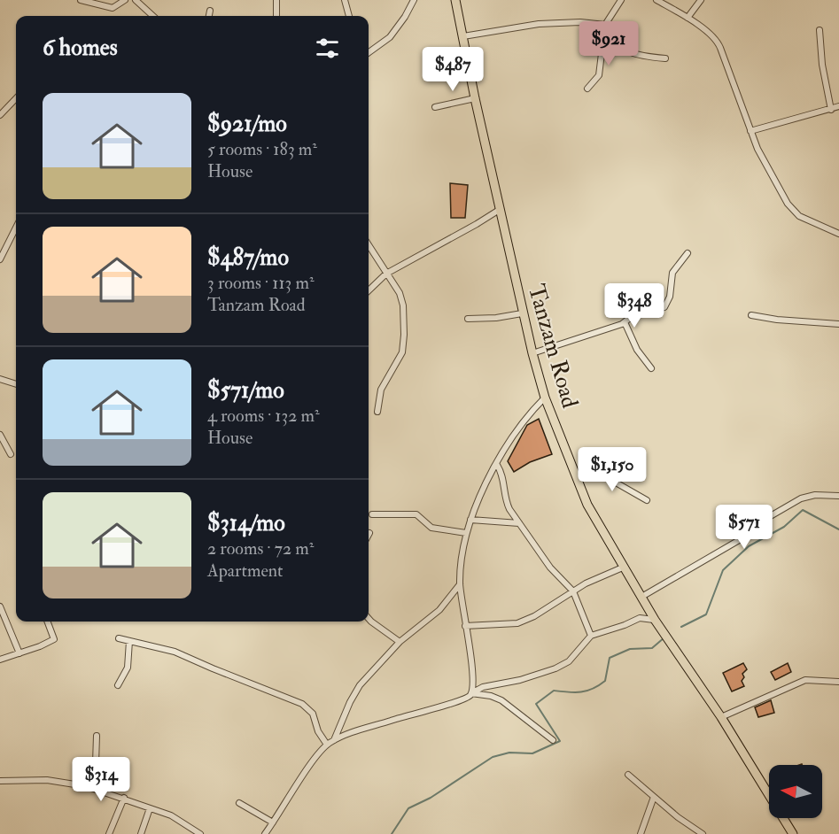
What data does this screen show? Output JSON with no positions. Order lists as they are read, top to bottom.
{
  "streets": {
    "highway": ["Tanzam Road"]
  },
  "north": "left",
  "page": {
    "heading": "6 homes",
    "price": [
      "$921",
      "$487",
      "$348",
      "$1,150",
      "$571",
      "$314"
    ],
    "list": [
      {
        "name": "$921/mo",
        "note": "5 rooms · 183 m² · House"
      },
      {
        "name": "$487/mo",
        "note": "3 rooms · 113 m² · Tanzam Road"
      },
      {
        "name": "$571/mo",
        "note": "4 rooms · 132 m² · House"
      },
      {
        "name": "$314/mo",
        "note": "2 rooms · 72 m² · Apartment"
      }
    ]
  }
}
